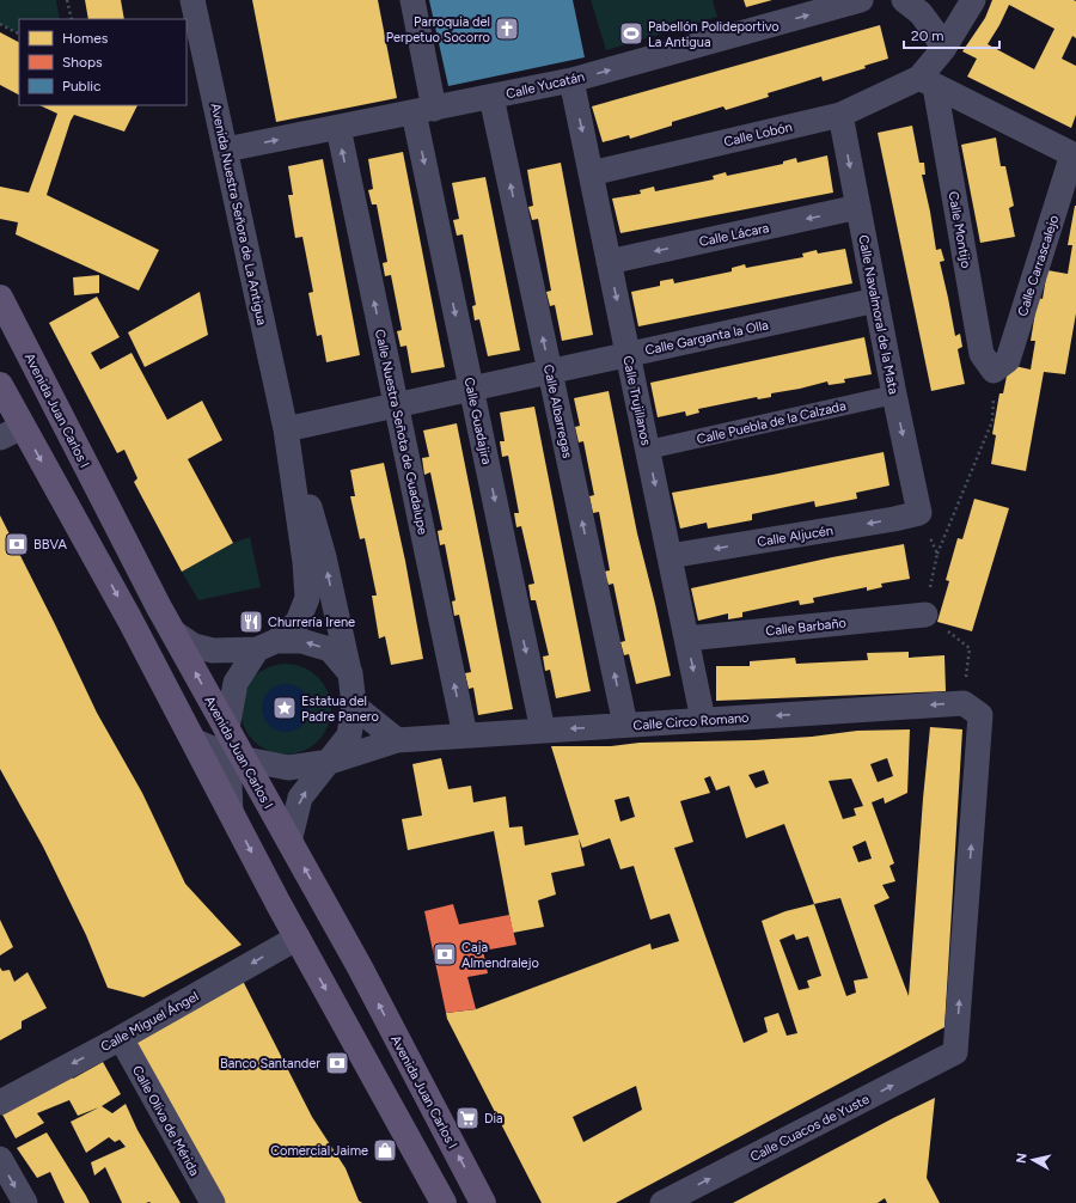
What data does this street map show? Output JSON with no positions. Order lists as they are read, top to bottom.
{
  "streets": {
    "main road": ["Avenida Juan Carlos I"],
    "street": [
      "Calle Yucatán",
      "Calle Lobón",
      "Avenida Nuestra Señora de La Antigua",
      "Calle Montijo",
      "Calle Lácara",
      "Calle Carrascalejo",
      "Calle Navalmoral de la Mata",
      "Calle Garganta la Olla",
      "Calle Trujillanos",
      "Calle Albarregas",
      "Calle Guadajira",
      "Calle Puebla de la Calzada",
      "Calle Nuestra Señota de Guadalupe",
      "Calle Aljucén",
      "Calle Barbaño",
      "Calle Circo Romano",
      "Calle Miguel Ángel",
      "Calle Oliva de Mérida",
      "Calle Cuacos de Yuste"
    ]
  },
  "crossings": [
    ["Calle Yucatán", "Avenida Nuestra Señora de La Antigua"],
    ["Calle Yucatán", "Calle Trujillanos"],
    ["Calle Yucatán", "Calle Albarregas"],
    ["Calle Yucatán", "Calle Guadajira"],
    ["Calle Yucatán", "Calle Nuestra Señota de Guadalupe"],
    ["Calle Lobón", "Calle Montijo"],
    ["Calle Lobón", "Calle Carrascalejo"],
    ["Calle Lobón", "Calle Navalmoral de la Mata"],
    ["Calle Lobón", "Calle Trujillanos"],
    ["Avenida Nuestra Señora de La Antigua", "Calle Garganta la Olla"],
    ["Avenida Nuestra Señora de La Antigua", "Avenida Juan Carlos I"],
    ["Avenida Nuestra Señora de La Antigua", "Calle Circo Romano"],
    ["Calle Montijo", "Calle Carrascalejo"],
    ["Calle Lácara", "Calle Navalmoral de la Mata"],
    ["Calle Lácara", "Calle Trujillanos"],
    ["Calle Navalmoral de la Mata", "Calle Garganta la Olla"],
    ["Calle Navalmoral de la Mata", "Calle Puebla de la Calzada"],
    ["Calle Navalmoral de la Mata", "Calle Aljucén"],
    ["Calle Garganta la Olla", "Calle Trujillanos"],
    ["Calle Garganta la Olla", "Calle Albarregas"],
    ["Calle Garganta la Olla", "Calle Guadajira"],
    ["Calle Garganta la Olla", "Calle Nuestra Señota de Guadalupe"],
    ["Calle Trujillanos", "Calle Puebla de la Calzada"],
    ["Calle Trujillanos", "Calle Aljucén"],
    ["Calle Trujillanos", "Calle Barbaño"],
    ["Calle Trujillanos", "Calle Circo Romano"],
    ["Avenida Juan Carlos I", "Calle Circo Romano"],
    ["Calle Albarregas", "Calle Circo Romano"],
    ["Calle Guadajira", "Calle Circo Romano"],
    ["Calle Nuestra Señota de Guadalupe", "Calle Circo Romano"],
    ["Calle Circo Romano", "Calle Cuacos de Yuste"],
    ["Calle Miguel Ángel", "Calle Oliva de Mérida"]
  ],
  "one_way": [
    "Calle Yucatán",
    "Calle Lácara",
    "Calle Navalmoral de la Mata",
    "Calle Trujillanos",
    "Calle Albarregas",
    "Calle Guadajira",
    "Calle Nuestra Señota de Guadalupe",
    "Calle Aljucén",
    "Calle Miguel Ángel",
    "Calle Cuacos de Yuste"
  ],
  "places": {
    "church": ["Parroquia del Perpetuo Socorro"],
    "sports": ["Pabellón Polideportivo La Antigua"],
    "bank": ["BBVA", "Caja Almendralejo", "Banco Santander"],
    "restaurant": ["Churrería Irene"],
    "place": ["Estatua del Padre Panero"],
    "supermarket": ["Dia"],
    "shop": ["Comercial Jaime"]
  },
  "legend": ["Homes", "Shops", "Public"],
  "scale_bar": "20 m",
  "north": "left"
}
